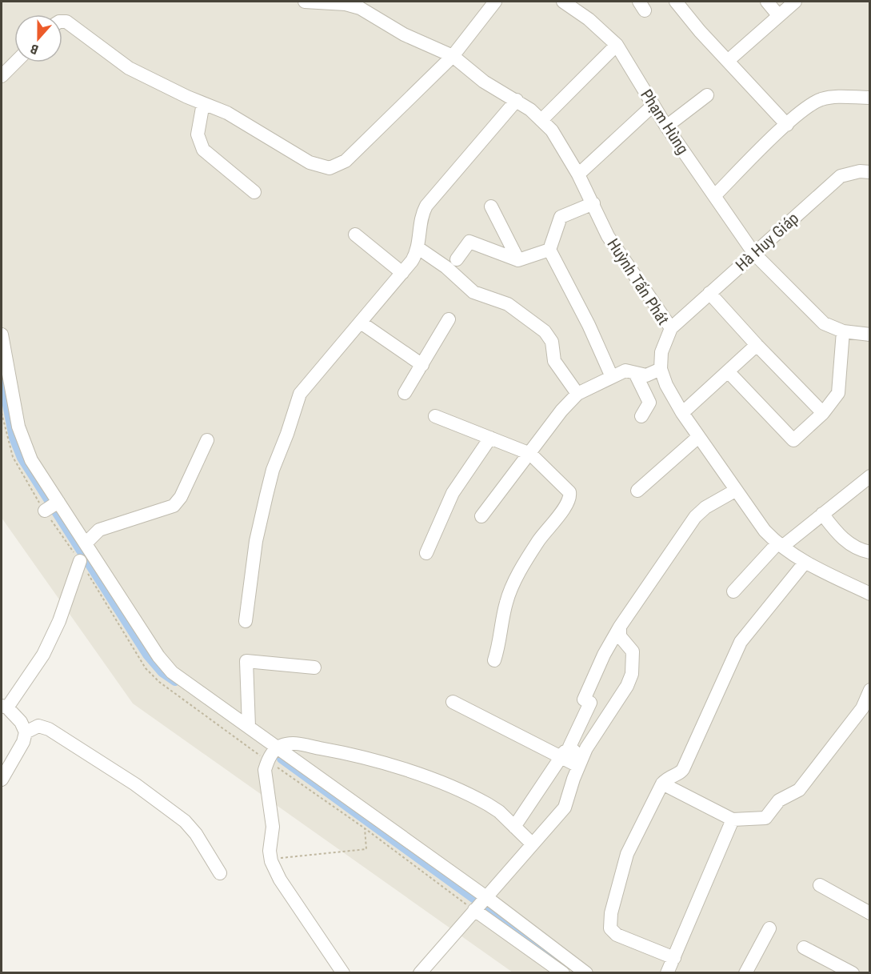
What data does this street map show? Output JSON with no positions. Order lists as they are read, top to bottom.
{
  "streets": {
    "street": ["Phạm Hùng", "Hà Huy Giáp", "Huỳnh Tấn Phát"]
  },
  "crossings": [
    ["Phạm Hùng", "Hà Huy Giáp"],
    ["Hà Huy Giáp", "Huỳnh Tấn Phát"]
  ],
  "north": "bottom"
}
